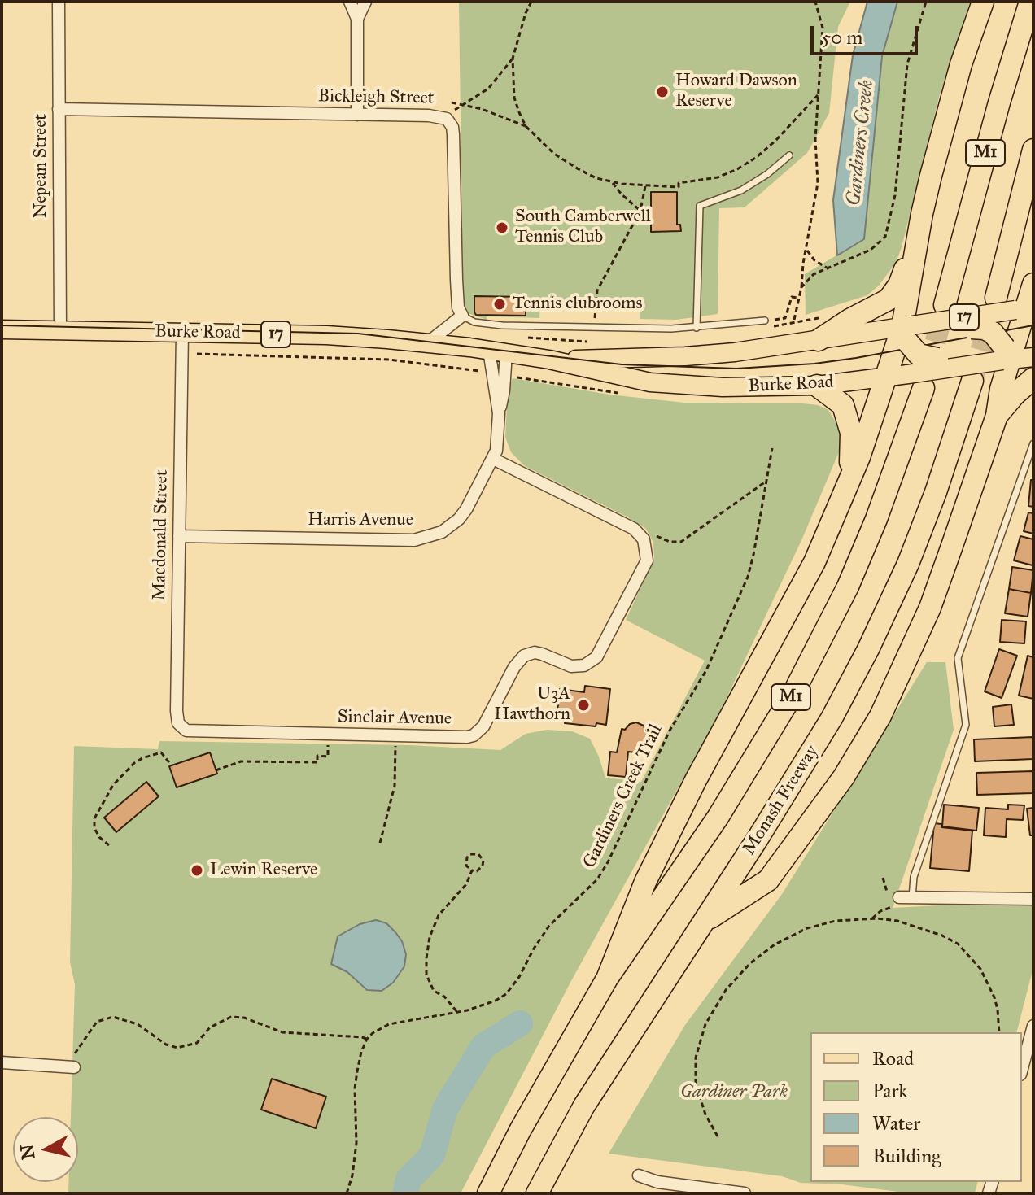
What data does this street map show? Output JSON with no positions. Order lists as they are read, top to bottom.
{
  "streets": {
    "highway": ["M1", "Monash Freeway"],
    "main road": ["17", "Burke Road"],
    "street": [
      "Bickleigh Street",
      "Nepean Street",
      "Harris Avenue",
      "Macdonald Street",
      "Sinclair Avenue"
    ],
    "path": ["Gardiners Creek Trail"]
  },
  "crossings": [
    ["Bickleigh Street", "Nepean Street"],
    ["M1", "Burke Road"],
    ["Nepean Street", "Burke Road"],
    ["Burke Road", "Harris Avenue"],
    ["Burke Road", "Macdonald Street"],
    ["Burke Road", "Monash Freeway"],
    ["Harris Avenue", "Macdonald Street"],
    ["Harris Avenue", "Sinclair Avenue"],
    ["Macdonald Street", "Sinclair Avenue"]
  ],
  "water": ["Gardiners Creek"],
  "parks": ["Gardiner Park"],
  "places": [
    "Howard Dawson Reserve",
    "South Camberwell Tennis Club",
    "Tennis clubrooms",
    "U3A Hawthorn",
    "Lewin Reserve"
  ],
  "legend": [
    "Road",
    "Park",
    "Water",
    "Building"
  ],
  "scale_bar": "50 m",
  "north": "left"
}
